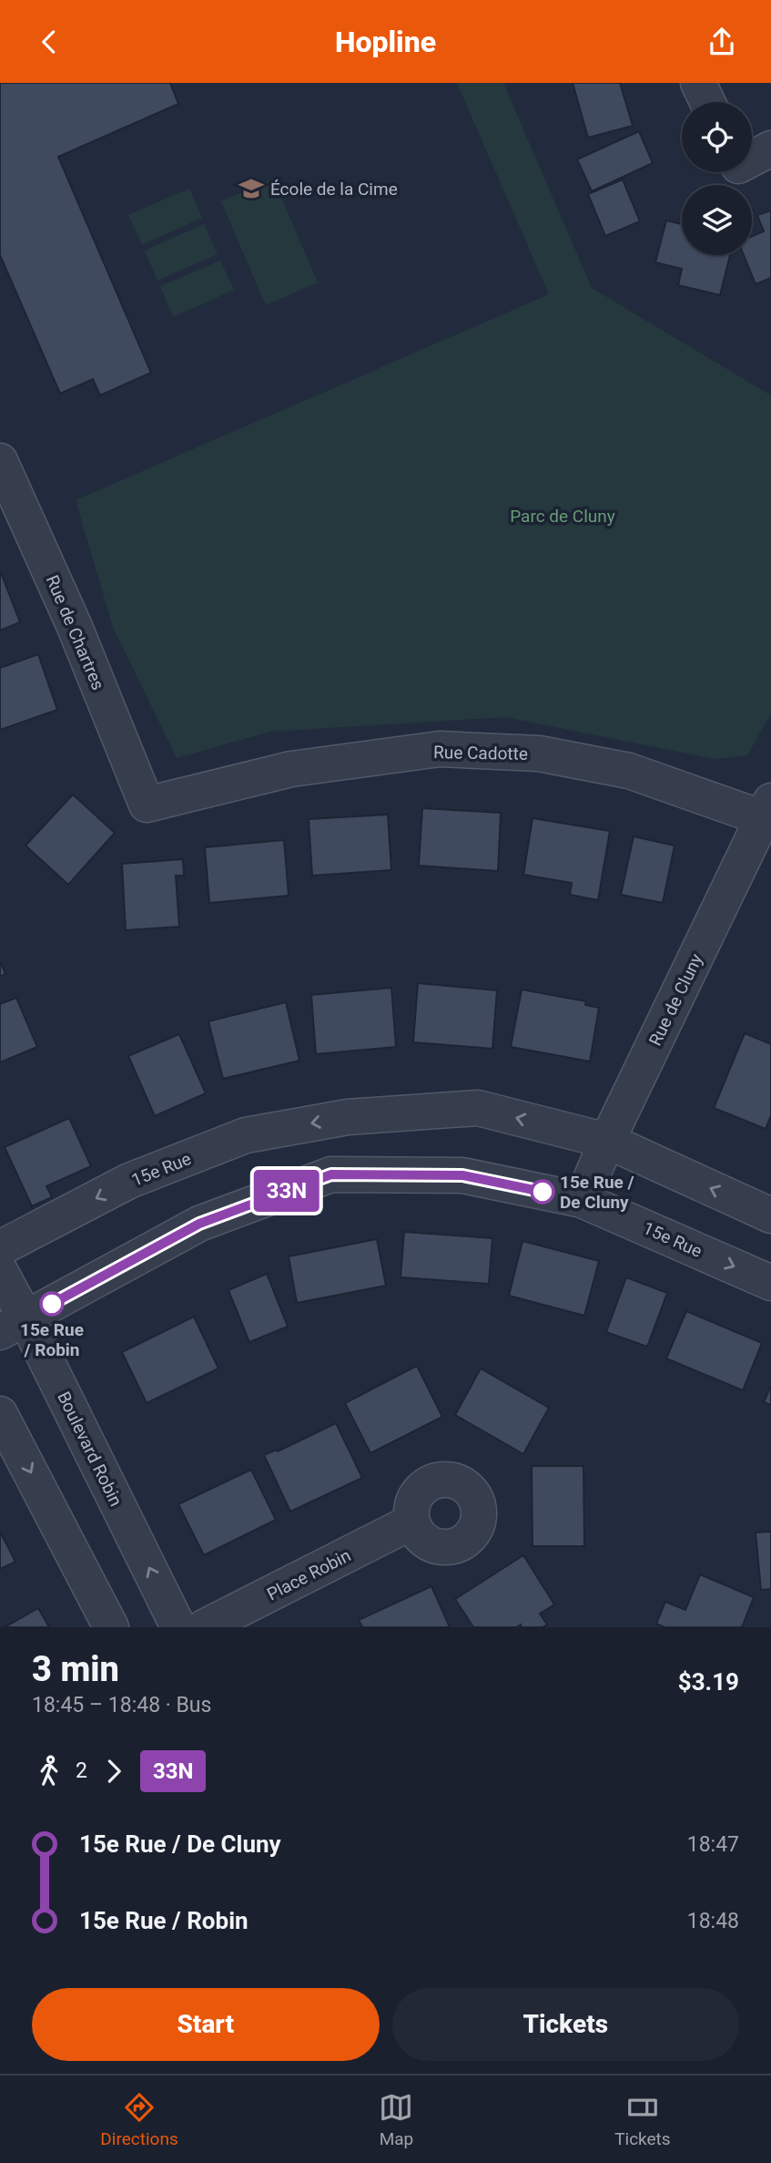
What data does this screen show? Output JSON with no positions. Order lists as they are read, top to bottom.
{
  "streets": {
    "street": [
      "Rue de Chartres",
      "Rue Cadotte",
      "Rue de Cluny",
      "15e Rue",
      "Boulevard Robin",
      "Place Robin"
    ]
  },
  "crossings": [
    ["Rue de Chartres", "Rue Cadotte"],
    ["Rue Cadotte", "Rue de Cluny"],
    ["Rue de Cluny", "15e Rue"],
    ["15e Rue", "Boulevard Robin"]
  ],
  "parks": ["Parc de Cluny"],
  "places": {
    "school or university": ["École de la Cime"],
    "other": ["15e Rue / De Cluny", "15e Rue / Robin"]
  },
  "lines": ["bus line 33N"],
  "page": {
    "header": "Hopline",
    "on_map": "33N",
    "heading": ["3 min", "18:45 – 18:48 · Bus", "$3.19"],
    "legs": ["2", "33N"],
    "list": [
      {
        "name": "15e Rue / De Cluny",
        "value": "18:47"
      },
      {
        "name": "15e Rue / Robin",
        "value": "18:48"
      }
    ],
    "buttons": ["Start", "Tickets"],
    "tabs": ["Directions", "Map", "Tickets"]
  }
}
